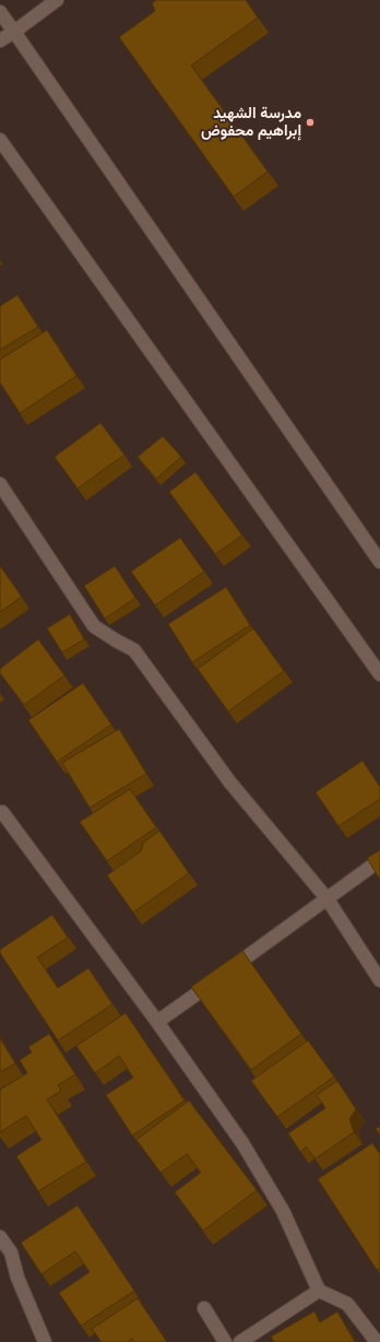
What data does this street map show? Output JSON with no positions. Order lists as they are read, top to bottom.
{
  "places": ["مدرسة الشهيد إبراهيم محفوض"]
}
